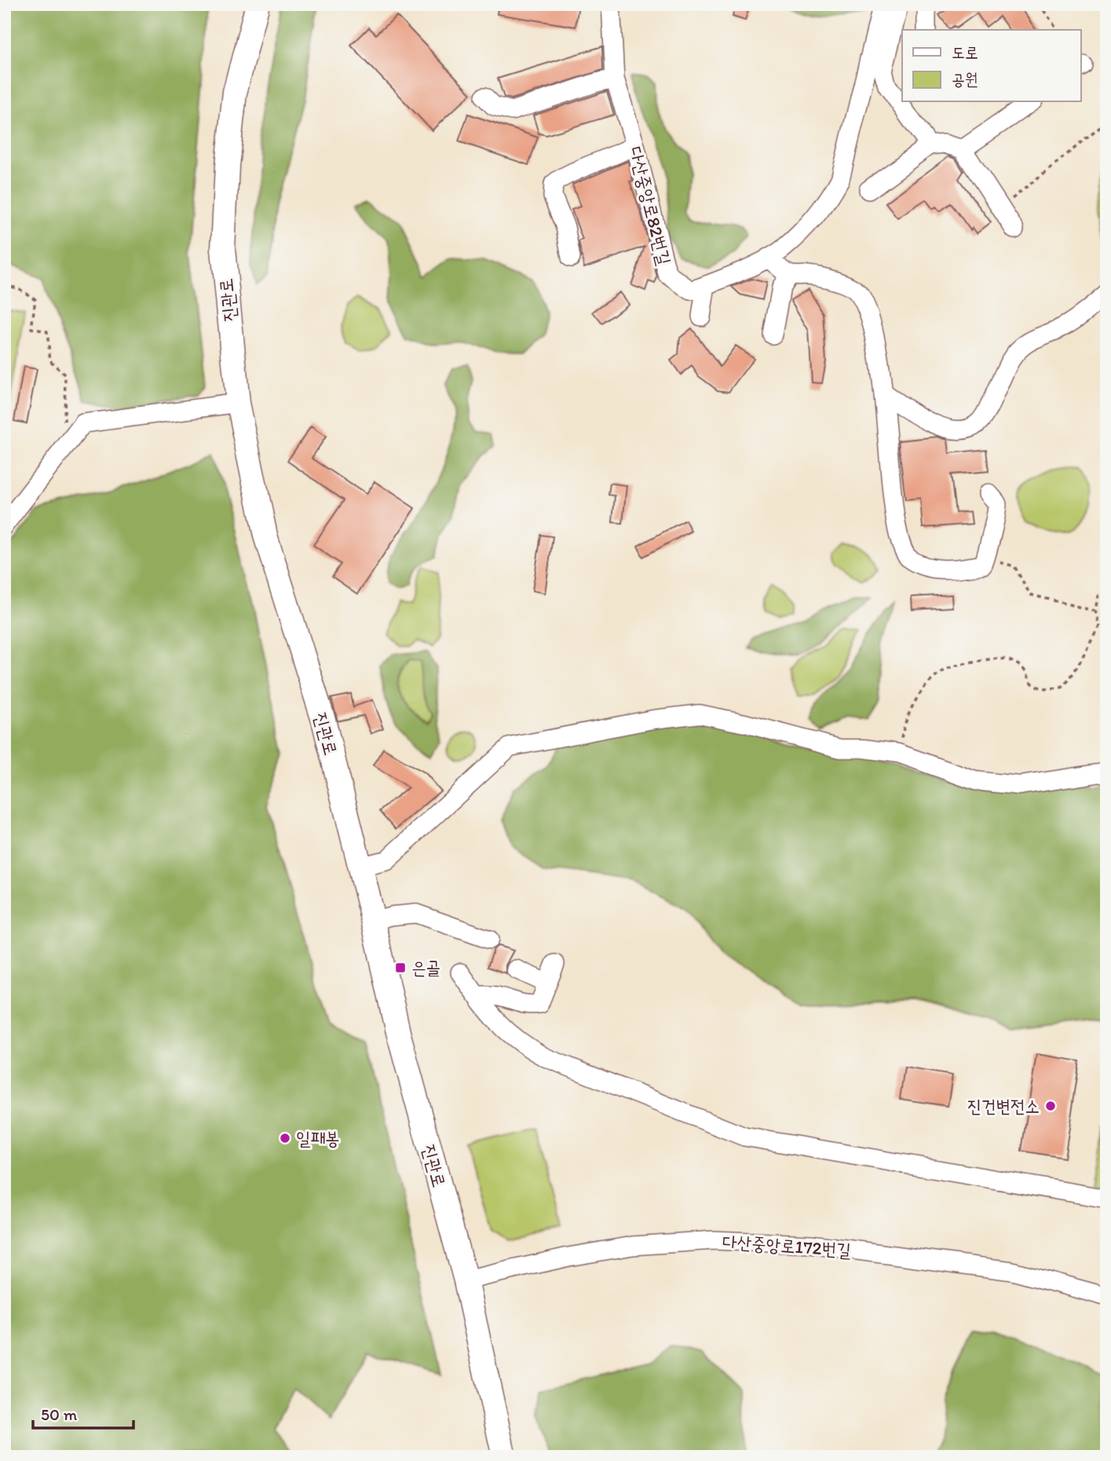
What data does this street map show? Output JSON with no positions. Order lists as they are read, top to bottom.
{
  "streets": {
    "main road": ["진관로"],
    "street": ["다산중앙로82번길", "다산중앙로172번길"]
  },
  "crossings": [
    ["진관로", "다산중앙로172번길"]
  ],
  "places": {
    "transit": ["은골"],
    "other": ["진건변전소", "일패봉"]
  },
  "legend": ["도로", "공원"],
  "scale_bar": "50 m"
}
